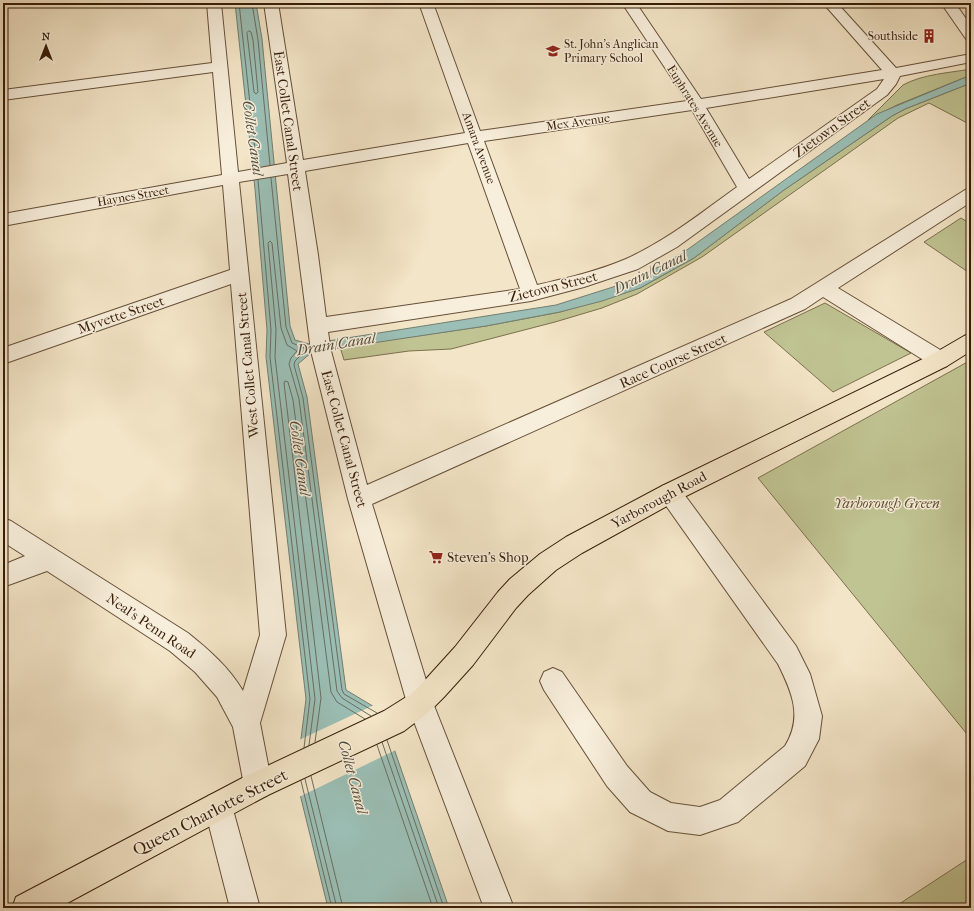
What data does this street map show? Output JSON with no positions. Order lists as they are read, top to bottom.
{
  "streets": {
    "main road": ["Yarborough Road", "Queen Charlotte Street"],
    "street": [
      "Euphrates Avenue",
      "East Collet Canal Street",
      "Mex Avenue",
      "Zietown Street",
      "Amara Avenue",
      "Haynes Street",
      "Myvette Street",
      "Race Course Street",
      "West Collet Canal Street",
      "Neal's Penn Road"
    ]
  },
  "crossings": [
    ["Euphrates Avenue", "Mex Avenue"],
    ["Euphrates Avenue", "Zietown Street"],
    ["East Collet Canal Street", "Mex Avenue"],
    ["East Collet Canal Street", "Zietown Street"],
    ["East Collet Canal Street", "Race Course Street"],
    ["East Collet Canal Street", "Yarborough Road"],
    ["Mex Avenue", "Zietown Street"],
    ["Mex Avenue", "Amara Avenue"],
    ["Mex Avenue", "Haynes Street"],
    ["Zietown Street", "Amara Avenue"],
    ["Haynes Street", "West Collet Canal Street"],
    ["Myvette Street", "West Collet Canal Street"],
    ["West Collet Canal Street", "Neal's Penn Road"],
    ["Yarborough Road", "Queen Charlotte Street"],
    ["Neal's Penn Road", "Queen Charlotte Street"]
  ],
  "water": ["Collet Canal", "Drain/Canal"],
  "parks": ["Yarborough Green"],
  "places": {
    "building": ["Southside"],
    "school or university": ["St. John's Anglican Primary School"],
    "supermarket": ["Steven's Shop"]
  },
  "north": "top"
}
